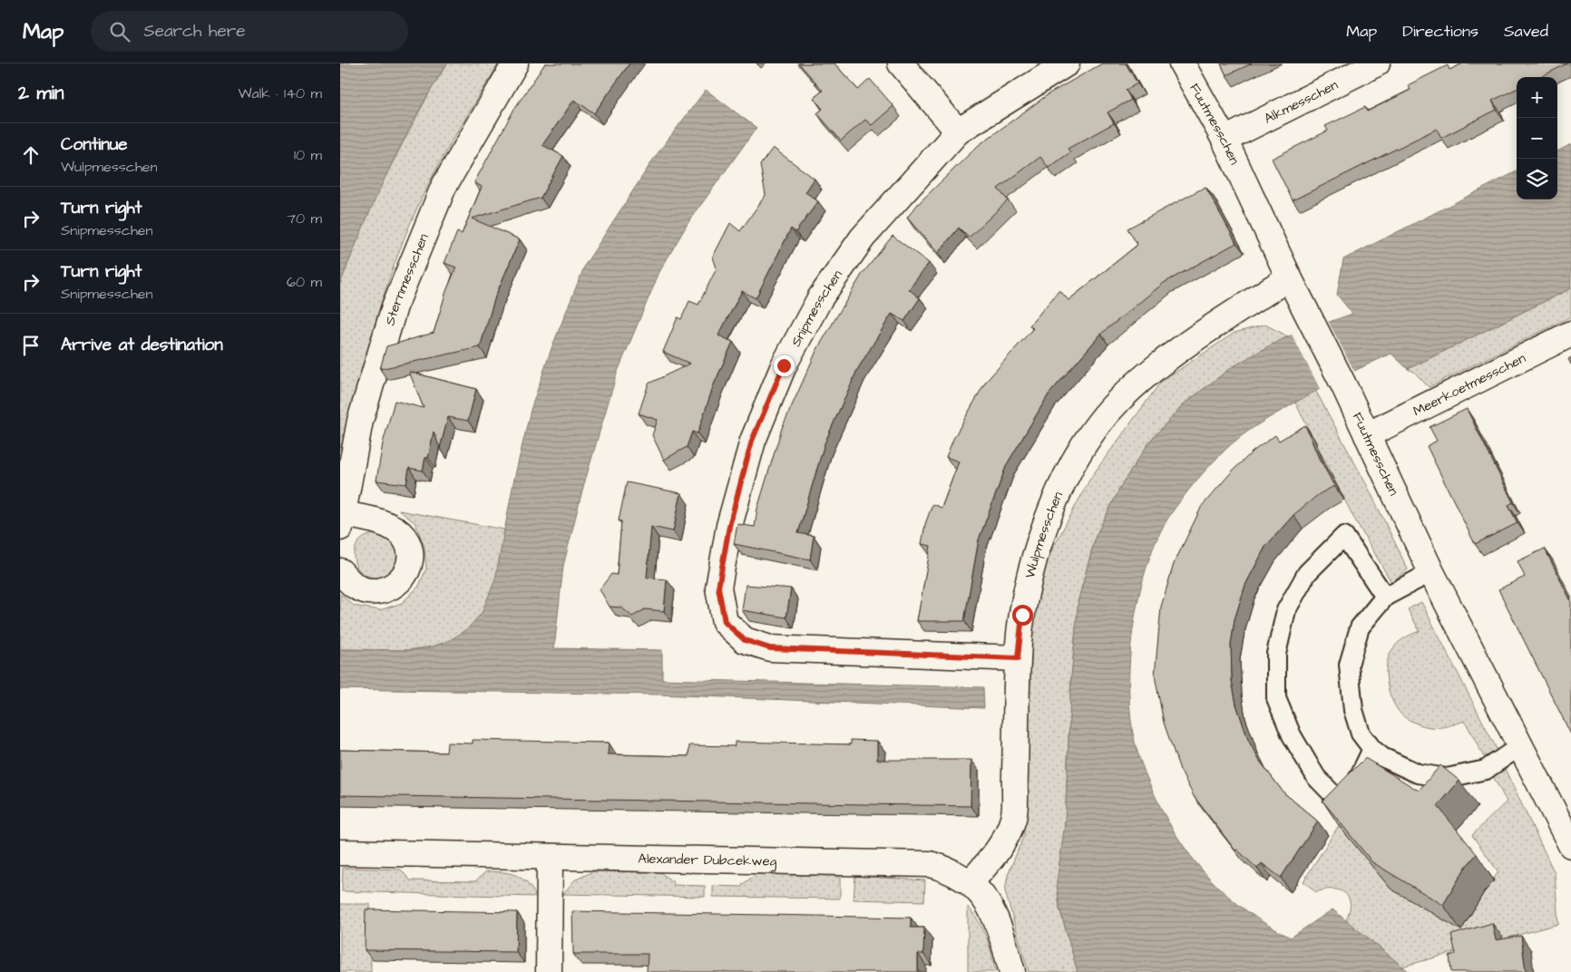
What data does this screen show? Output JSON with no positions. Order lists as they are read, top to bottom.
{
  "streets": {
    "street": [
      "Alkmesschen",
      "Fuutmesschen",
      "Sternmesschen",
      "Snipmesschen",
      "Meerkoetmesschen",
      "Wulpmesschen",
      "Alexander Dubcekweg"
    ]
  },
  "crossings": [
    ["Alkmesschen", "Fuutmesschen"],
    ["Fuutmesschen", "Meerkoetmesschen"],
    ["Fuutmesschen", "Wulpmesschen"],
    ["Snipmesschen", "Wulpmesschen"],
    ["Wulpmesschen", "Alexander Dubcekweg"]
  ],
  "page": {
    "header": "Map",
    "search": "Search here",
    "nav": ["Map", "Directions", "Saved"],
    "heading": ["2 min", "Walk · 140 m"],
    "map_buttons": ["+", "−"],
    "list": [
      ["Continue", "Wulpmesschen", "10 m"],
      ["Turn right", "Snipmesschen", "70 m"],
      ["Turn right", "Snipmesschen", "60 m"],
      "Arrive at destination"
    ]
  }
}
